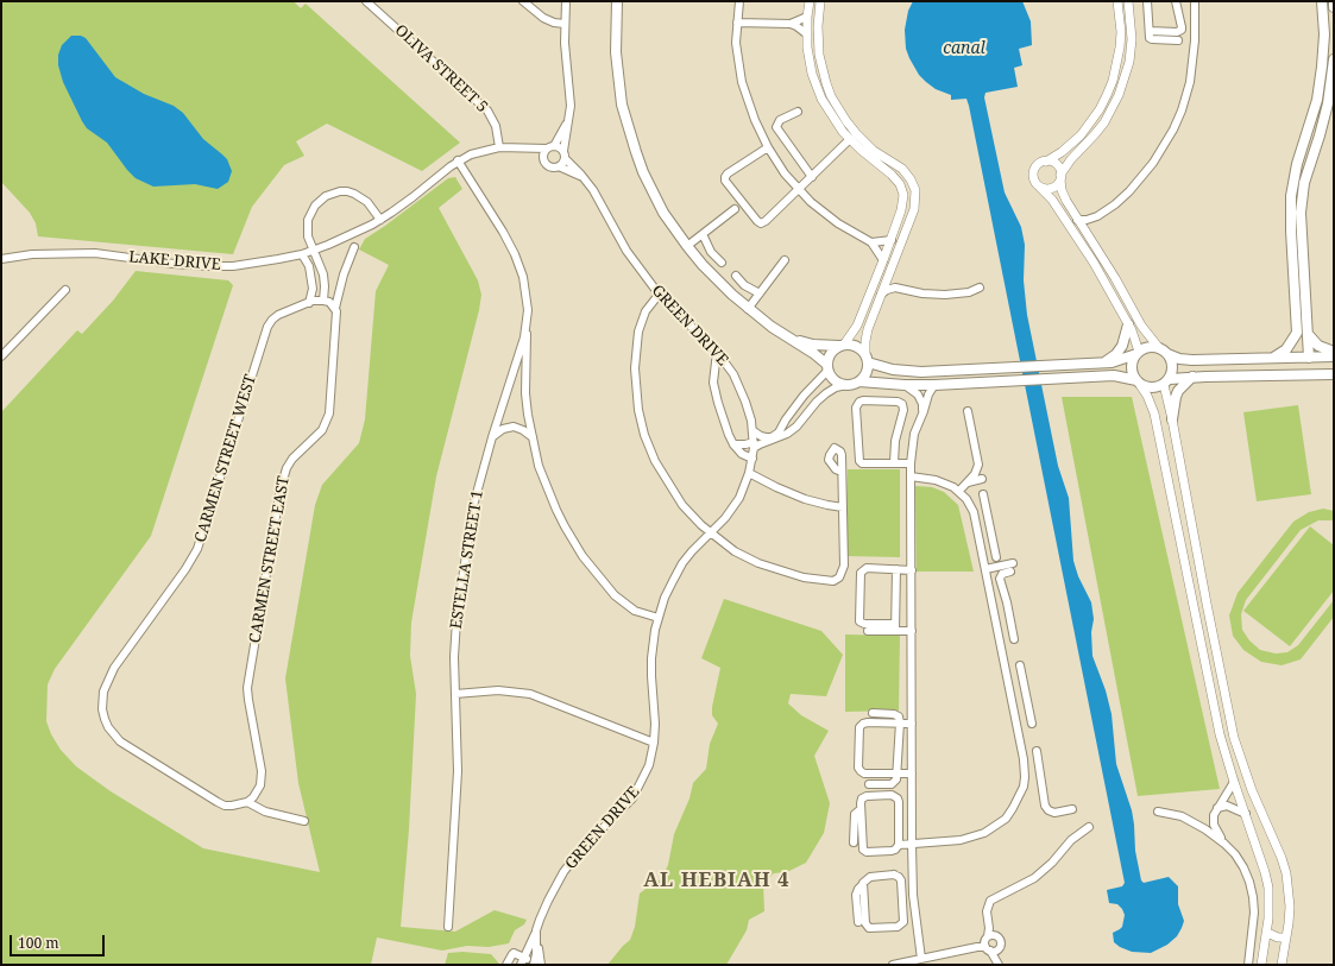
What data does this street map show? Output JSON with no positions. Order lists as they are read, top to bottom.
{
  "streets": {
    "street": [
      "OLIVA STREET 5",
      "LAKE DRIVE",
      "GREEN DRIVE",
      "CARMEN STREET WEST",
      "CARMEN STREET EAST",
      "ESTELLA STREET 1"
    ]
  },
  "crossings": [
    ["OLIVA STREET 5", "LAKE DRIVE"],
    ["LAKE DRIVE", "GREEN DRIVE"],
    ["LAKE DRIVE", "ESTELLA STREET 1"],
    ["CARMEN STREET WEST", "CARMEN STREET EAST"]
  ],
  "districts": ["AL HEBIAH 4"],
  "water": ["canal"],
  "scale_bar": "100 m"
}
